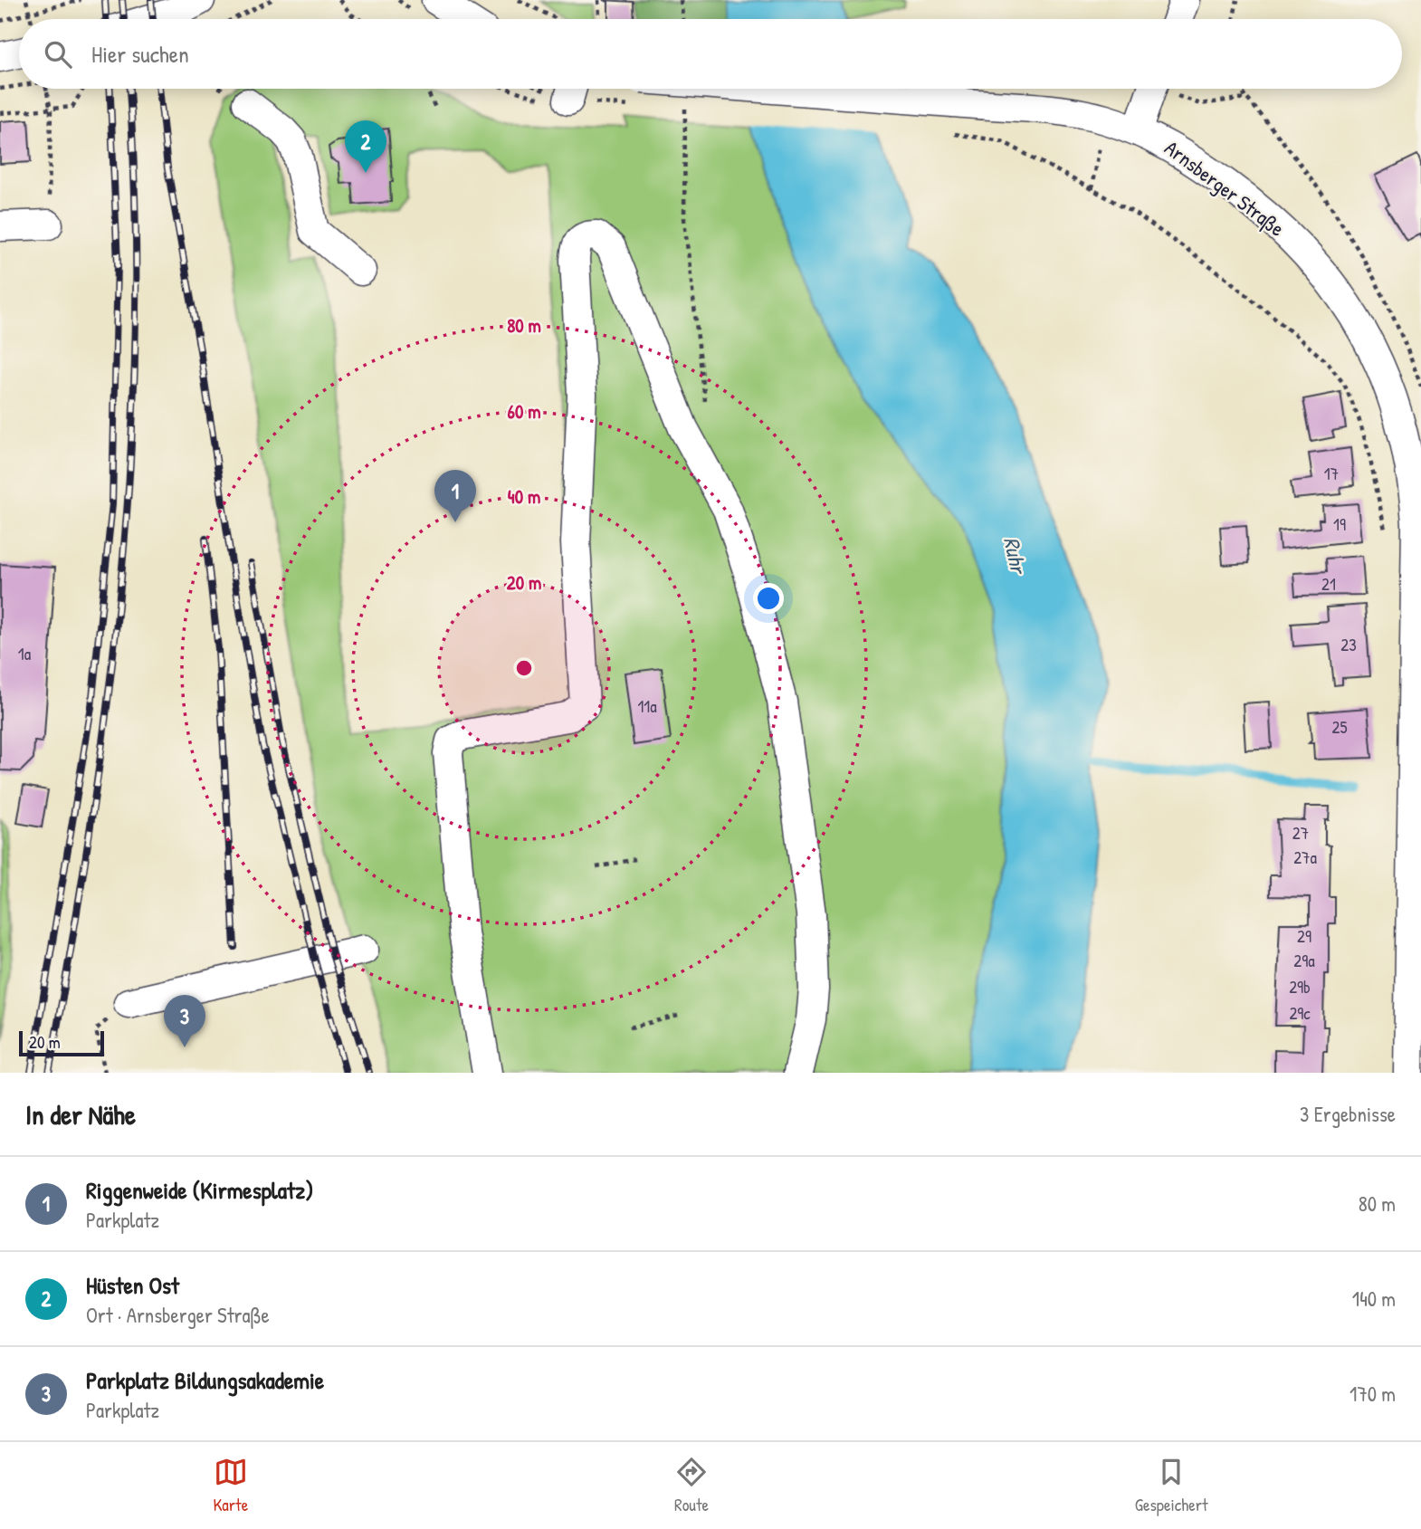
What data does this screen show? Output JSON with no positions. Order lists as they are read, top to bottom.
{
  "streets": {
    "street": ["Arnsberger Straße"]
  },
  "water": ["Ruhr"],
  "house_numbers": [
    "17",
    "19",
    "21",
    "23",
    "1a",
    "11a",
    "25",
    "27",
    "27a",
    "29",
    "29a",
    "29b",
    "29c"
  ],
  "scale_bar": "20 m",
  "page": {
    "search": "Hier suchen",
    "pins": ["2", "1", "3"],
    "scale": "20 m",
    "heading": ["In der Nähe", "3 Ergebnisse"],
    "list": [
      {
        "mark": "1",
        "name": "Riggenweide (Kirmesplatz)",
        "note": "Parkplatz",
        "value": "80 m"
      },
      {
        "mark": "2",
        "name": "Hüsten Ost",
        "note": "Ort · Arnsberger Straße",
        "value": "140 m"
      },
      {
        "mark": "3",
        "name": "Parkplatz Bildungsakademie",
        "note": "Parkplatz",
        "value": "170 m"
      }
    ],
    "nav": ["Karte", "Route", "Gespeichert"]
  },
  "rings": [
    "80 m",
    "60 m",
    "40 m",
    "20 m"
  ]
}
